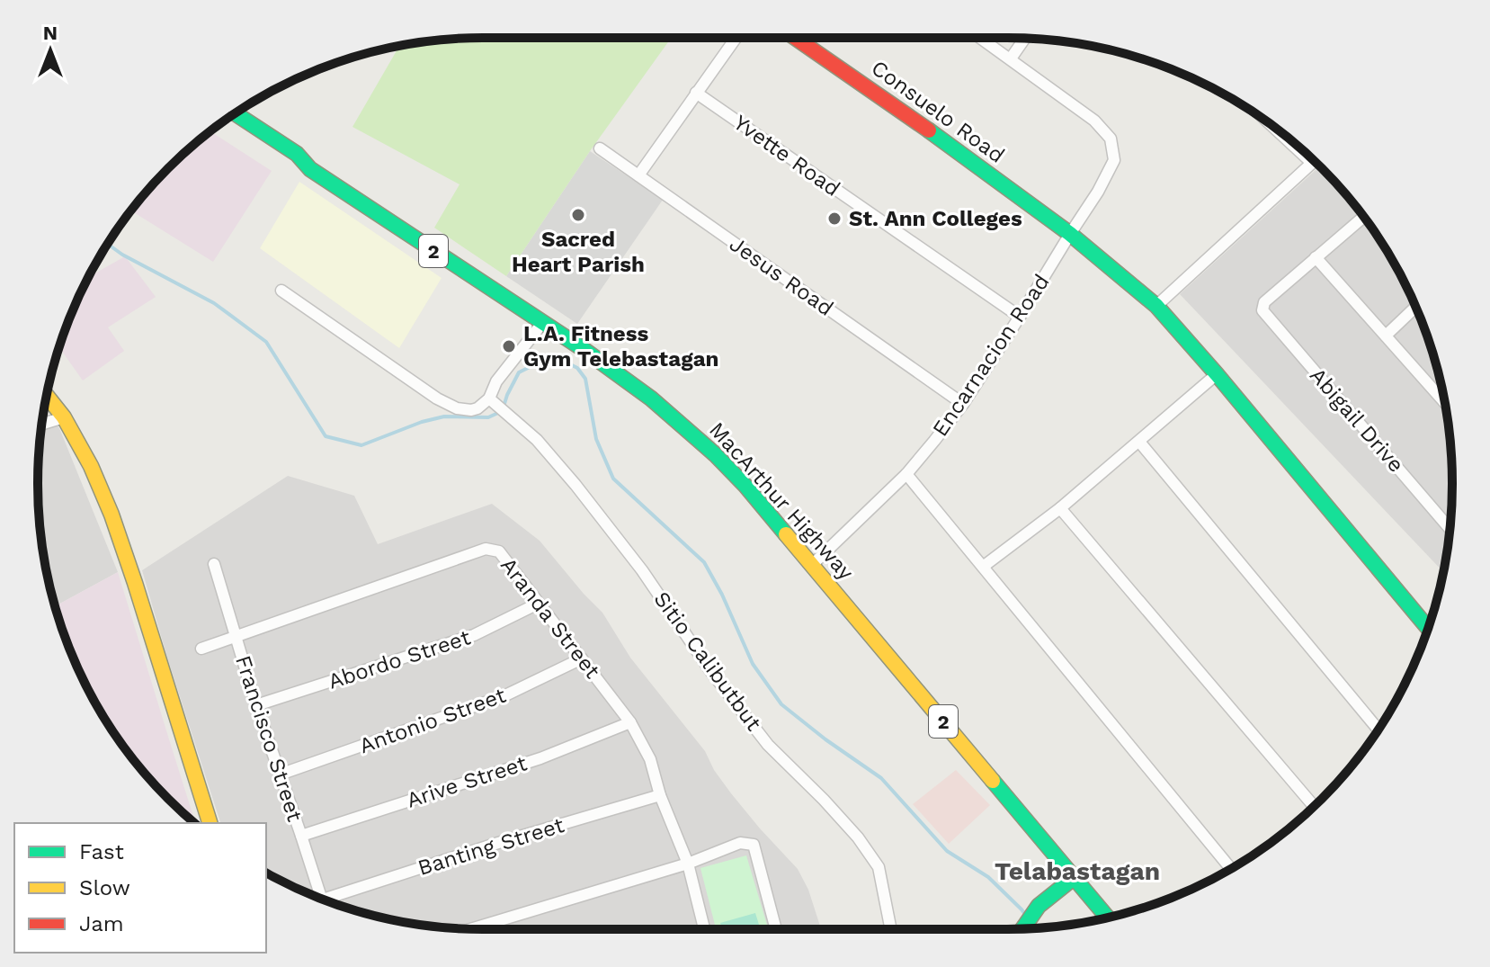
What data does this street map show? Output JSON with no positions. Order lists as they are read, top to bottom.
{
  "streets": {
    "main road": ["Consuelo Road", "2", "MacArthur Highway"],
    "street": [
      "Yvette Road",
      "Jesus Road",
      "Encarnacion Road",
      "Abigail Drive",
      "Aranda Street",
      "Abordo Street",
      "Sitio Calibutbut",
      "Antonio Street",
      "Francisco Street",
      "Arive Street",
      "Banting Street"
    ]
  },
  "crossings": [
    ["Consuelo Road", "Encarnacion Road"],
    ["Yvette Road", "Encarnacion Road"],
    ["Jesus Road", "Encarnacion Road"],
    ["Encarnacion Road", "MacArthur Highway"],
    ["Aranda Street", "Abordo Street"],
    ["Aranda Street", "Antonio Street"],
    ["Aranda Street", "Francisco Street"],
    ["Aranda Street", "Arive Street"],
    ["Aranda Street", "Banting Street"],
    ["Abordo Street", "Francisco Street"],
    ["Antonio Street", "Francisco Street"],
    ["Francisco Street", "Arive Street"]
  ],
  "districts": ["Telabastagan"],
  "places": ["Sacred Heart Parish", "St. Ann Colleges", "L.A. Fitness Gym Telebastagan"],
  "legend": ["Fast", "Slow", "Jam"],
  "north": "top"
}
